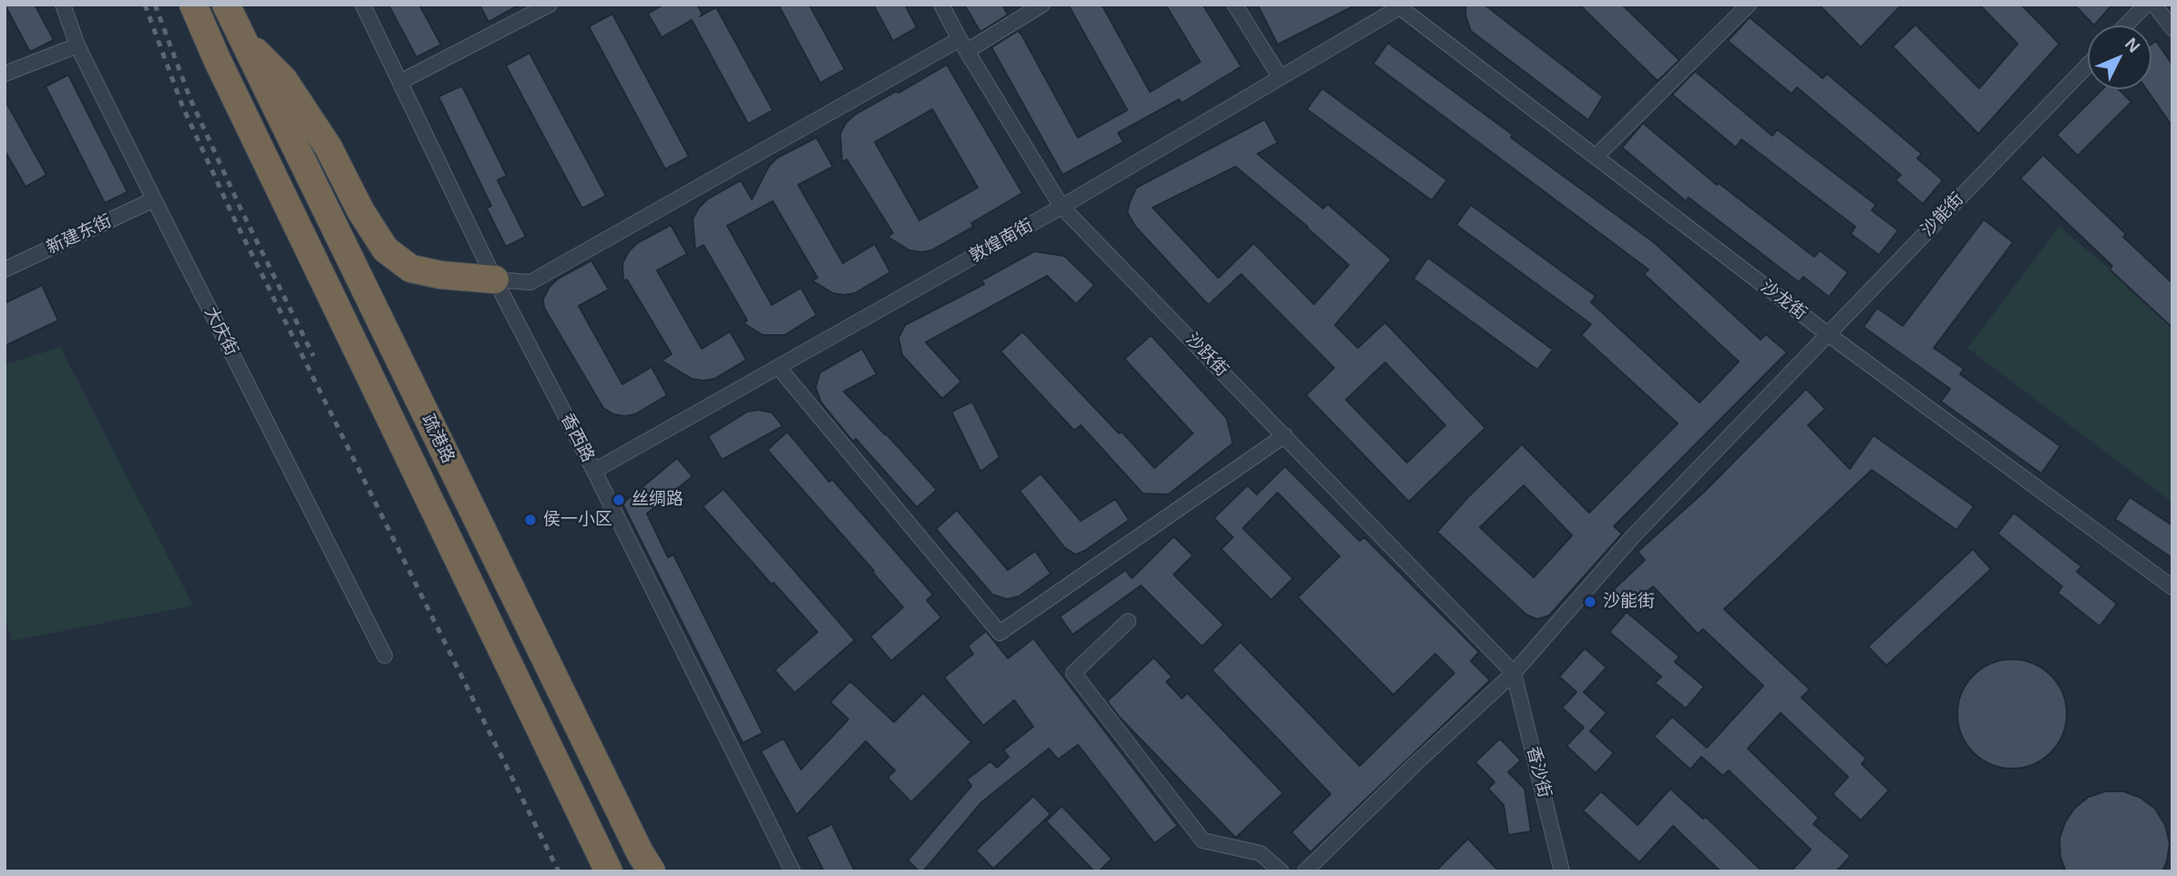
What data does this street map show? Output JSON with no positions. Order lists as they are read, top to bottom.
{
  "streets": {
    "highway": ["疏港路"],
    "street": [
      "沙能街",
      "新建东街",
      "敦煌南街",
      "沙龙街",
      "大庆街",
      "沙跃街",
      "香西路",
      "香沙街"
    ]
  },
  "crossings": [
    ["沙能街", "沙龙街"],
    ["沙能街", "沙跃街"],
    ["沙能街", "香沙街"],
    ["新建东街", "大庆街"],
    ["敦煌南街", "沙龙街"],
    ["敦煌南街", "沙跃街"],
    ["敦煌南街", "香西路"],
    ["沙跃街", "香沙街"]
  ],
  "places": ["丝绸路", "侯一小区", "沙能街"],
  "north": "top right"
}
